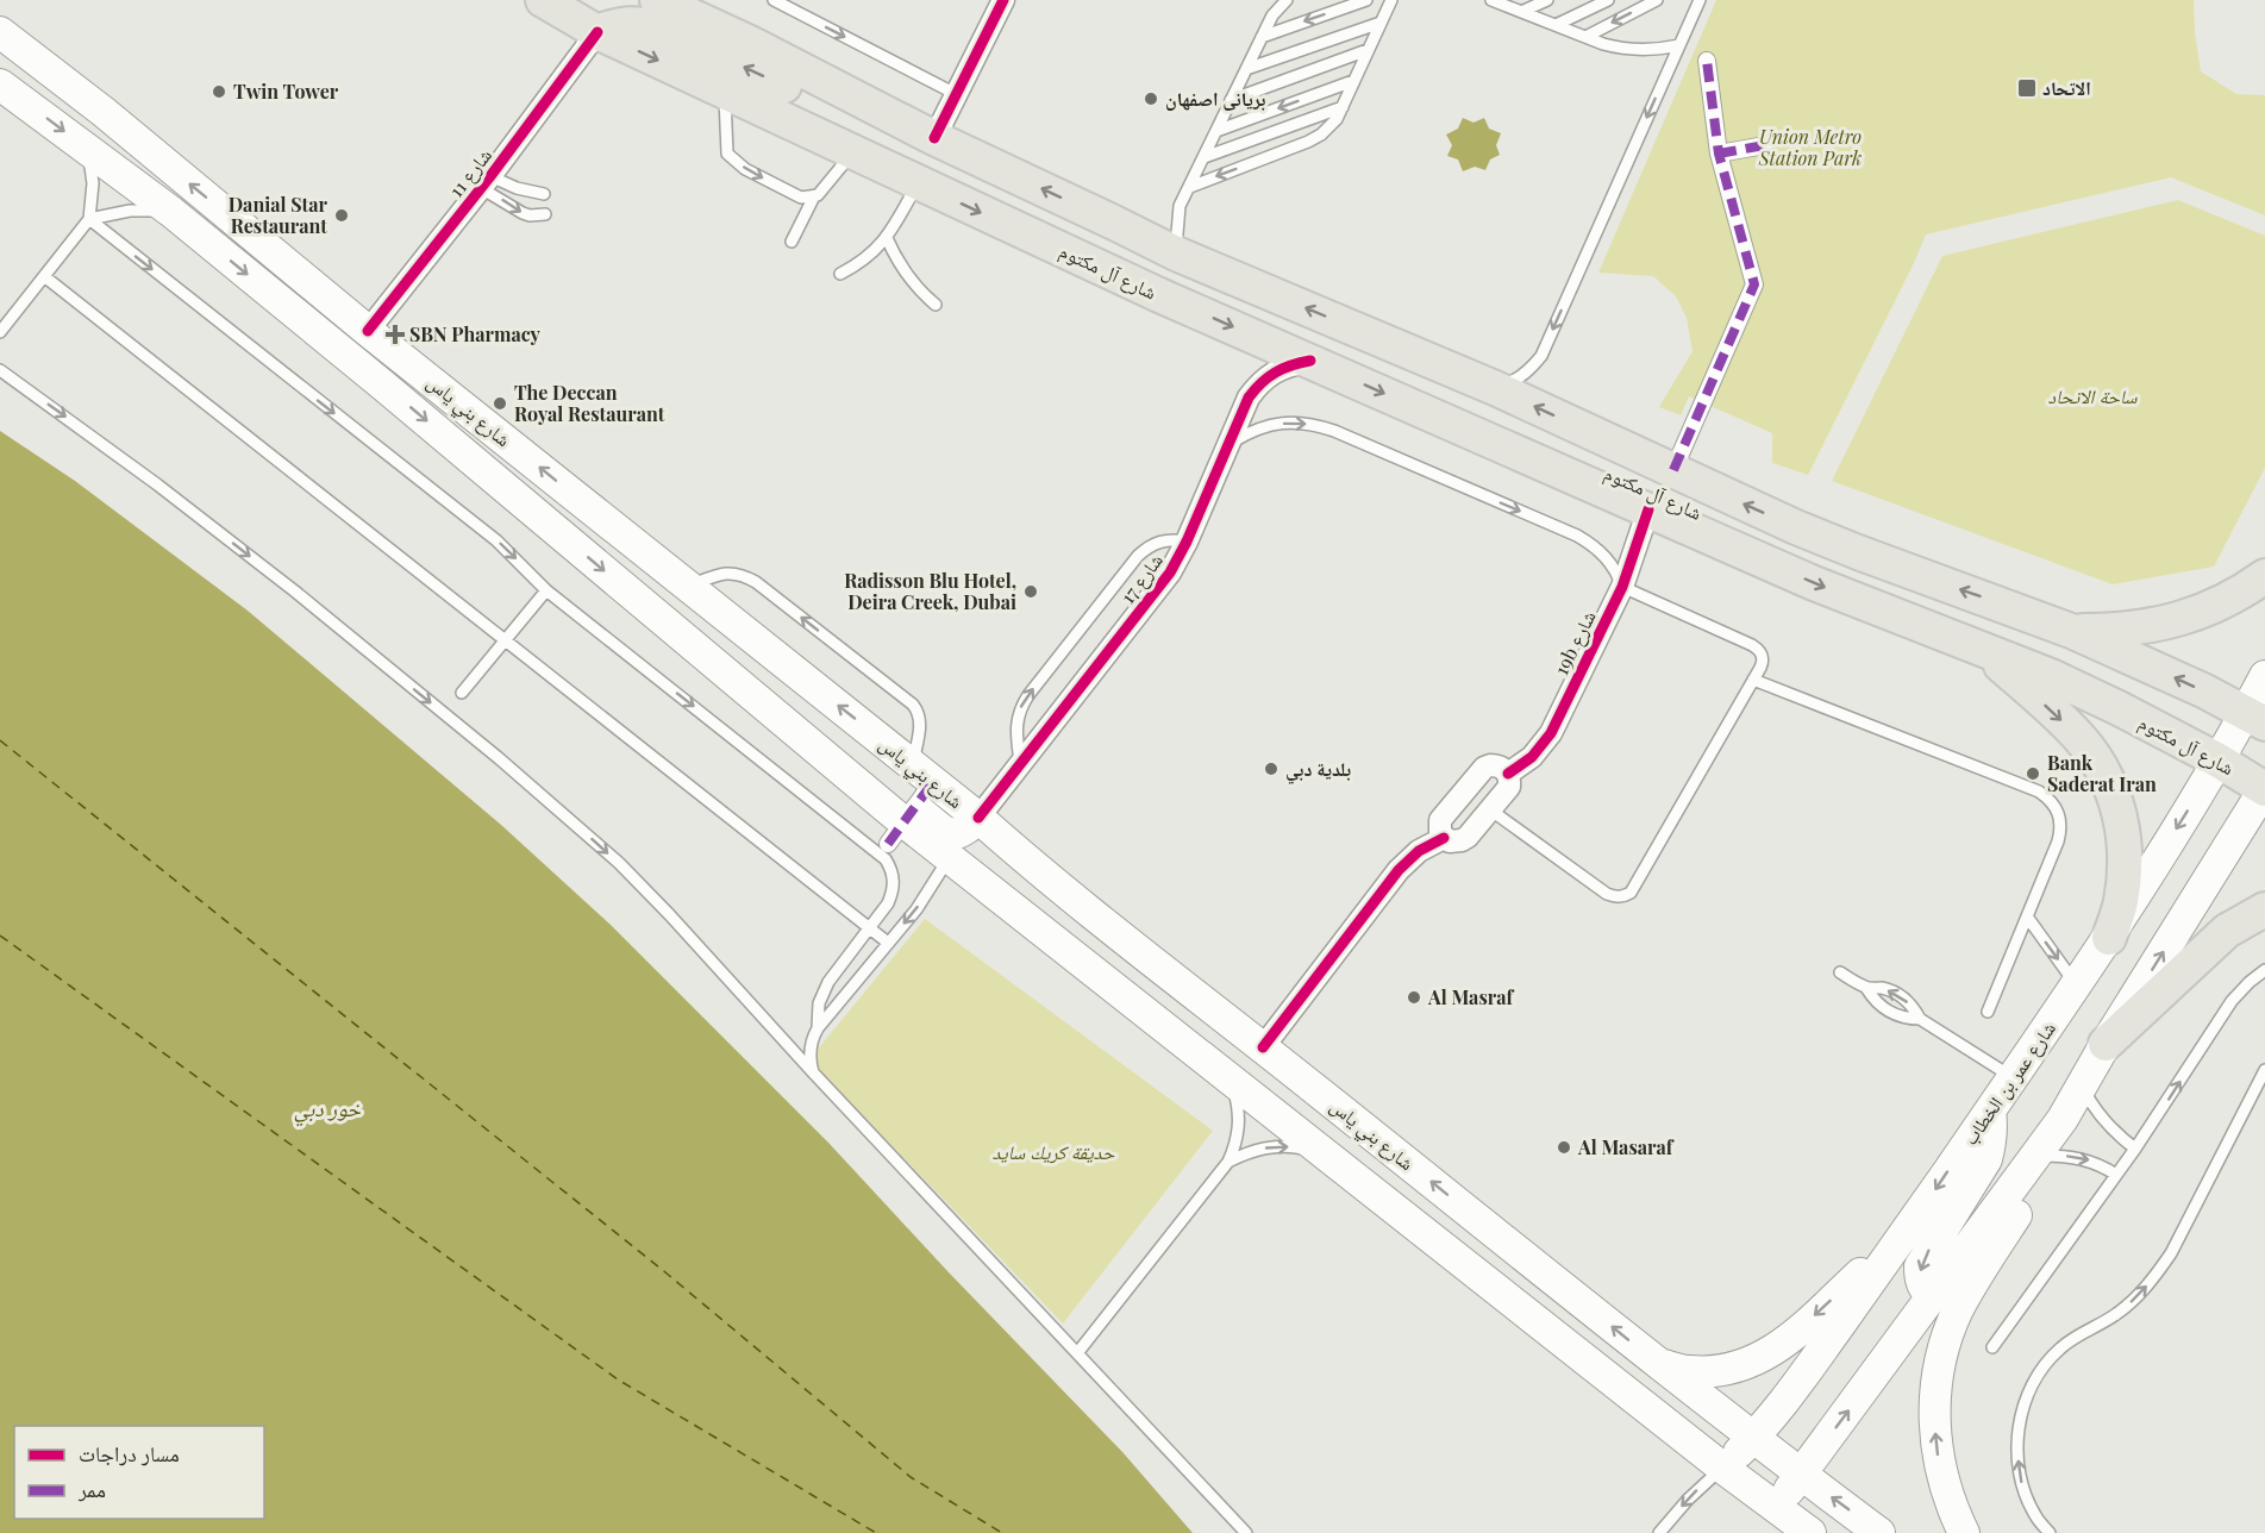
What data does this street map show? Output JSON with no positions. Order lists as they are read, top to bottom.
{
  "streets": {
    "main road": ["شارع آل مكتوم", "شارع بني ياس", "شارع عمر بن الخطاب"],
    "street": ["شارع 11", "شارع 17", "19b شارع"]
  },
  "crossings": [
    ["شارع 11", "شارع آل مكتوم"],
    ["شارع 11", "شارع بني ياس"],
    ["شارع آل مكتوم", "شارع 17"],
    ["شارع آل مكتوم", "19b شارع"],
    ["شارع آل مكتوم", "شارع عمر بن الخطاب"],
    ["شارع بني ياس", "شارع 17"],
    ["شارع بني ياس", "شارع عمر بن الخطاب"]
  ],
  "water": ["خور دبي"],
  "parks": ["Union Metro Station Park", "ساحة الاتحاد", "حديقة كريك سايد"],
  "places": {
    "transit": ["الاتحاد"],
    "other": [
      "Twin Tower",
      "بریانی اصفهان",
      "Danial Star Restaurant",
      "The Deccan Royal Restaurant",
      "Radisson Blu Hotel, Deira Creek, Dubai",
      "بلدية دبي",
      "Bank Saderat Iran",
      "Al Masraf",
      "Al Masaraf"
    ],
    "health": ["SBN Pharmacy"]
  },
  "legend": ["مسار دراجات", "ممر"]
}
